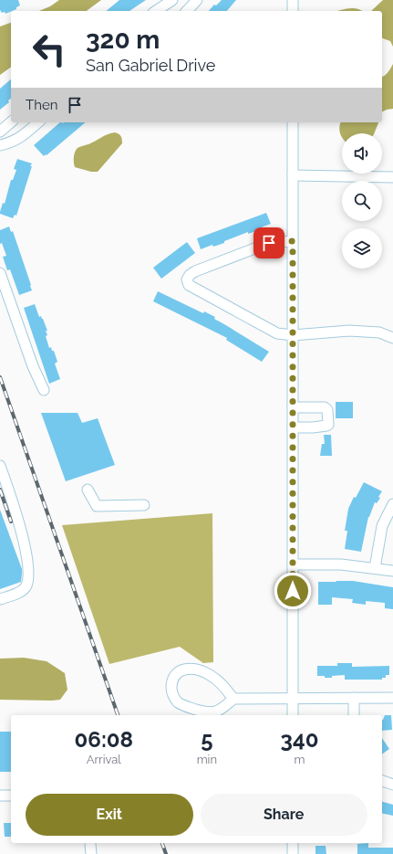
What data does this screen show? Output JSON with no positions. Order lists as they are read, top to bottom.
{
  "page": {
    "turn": ["320 m", "San Gabriel Drive"],
    "then": "Then",
    "eta": [
      "06:08",
      "Arrival",
      "5",
      "min",
      "340",
      "m"
    ],
    "buttons": ["Exit", "Share"]
  }
}
